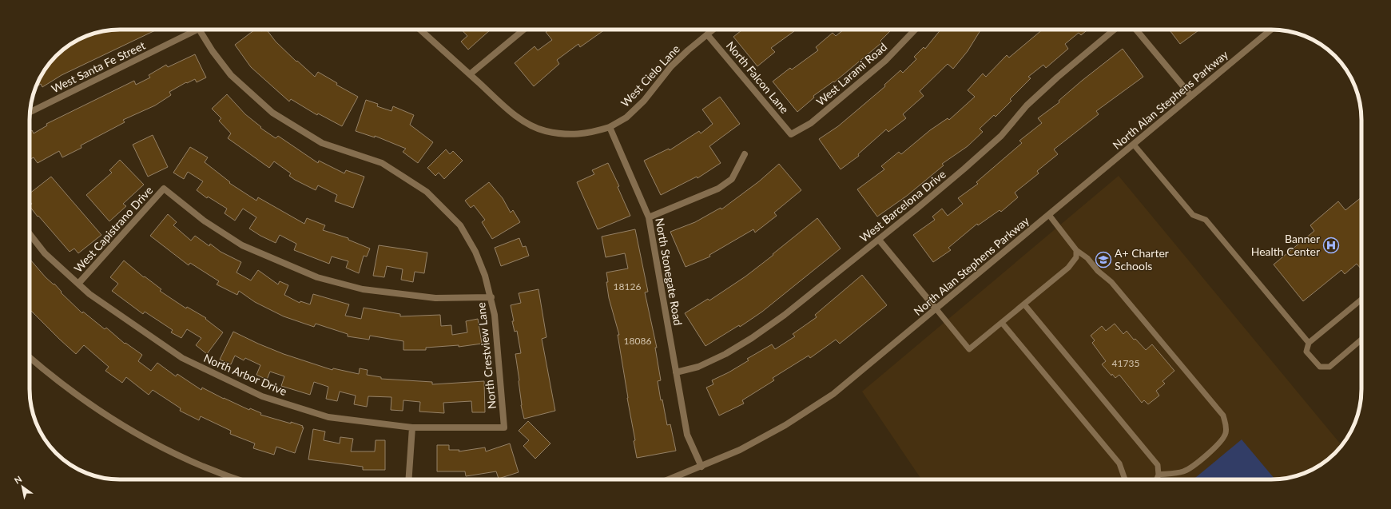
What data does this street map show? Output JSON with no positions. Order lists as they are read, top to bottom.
{
  "streets": {
    "street": [
      "West Santa Fe Street",
      "West Larami Road",
      "West Cielo Lane",
      "North Falcon Lane",
      "North Alan Stephens Parkway",
      "West Barcelona Drive",
      "West Capistrano Drive",
      "North Stonegate Road",
      "North Crestview Lane",
      "North Arbor Drive"
    ]
  },
  "crossings": [
    ["West Larami Road", "North Falcon Lane"],
    ["West Cielo Lane", "North Falcon Lane"],
    ["West Cielo Lane", "North Stonegate Road"],
    ["North Alan Stephens Parkway", "North Stonegate Road"],
    ["West Barcelona Drive", "North Stonegate Road"],
    ["West Capistrano Drive", "North Crestview Lane"],
    ["West Capistrano Drive", "North Arbor Drive"],
    ["North Crestview Lane", "North Arbor Drive"]
  ],
  "places": {
    "hospital": ["Banner Health Center"],
    "school or university": ["A+ Charter Schools"]
  },
  "house_numbers": ["18126", "18086", "41735"],
  "north": "top left"
}
